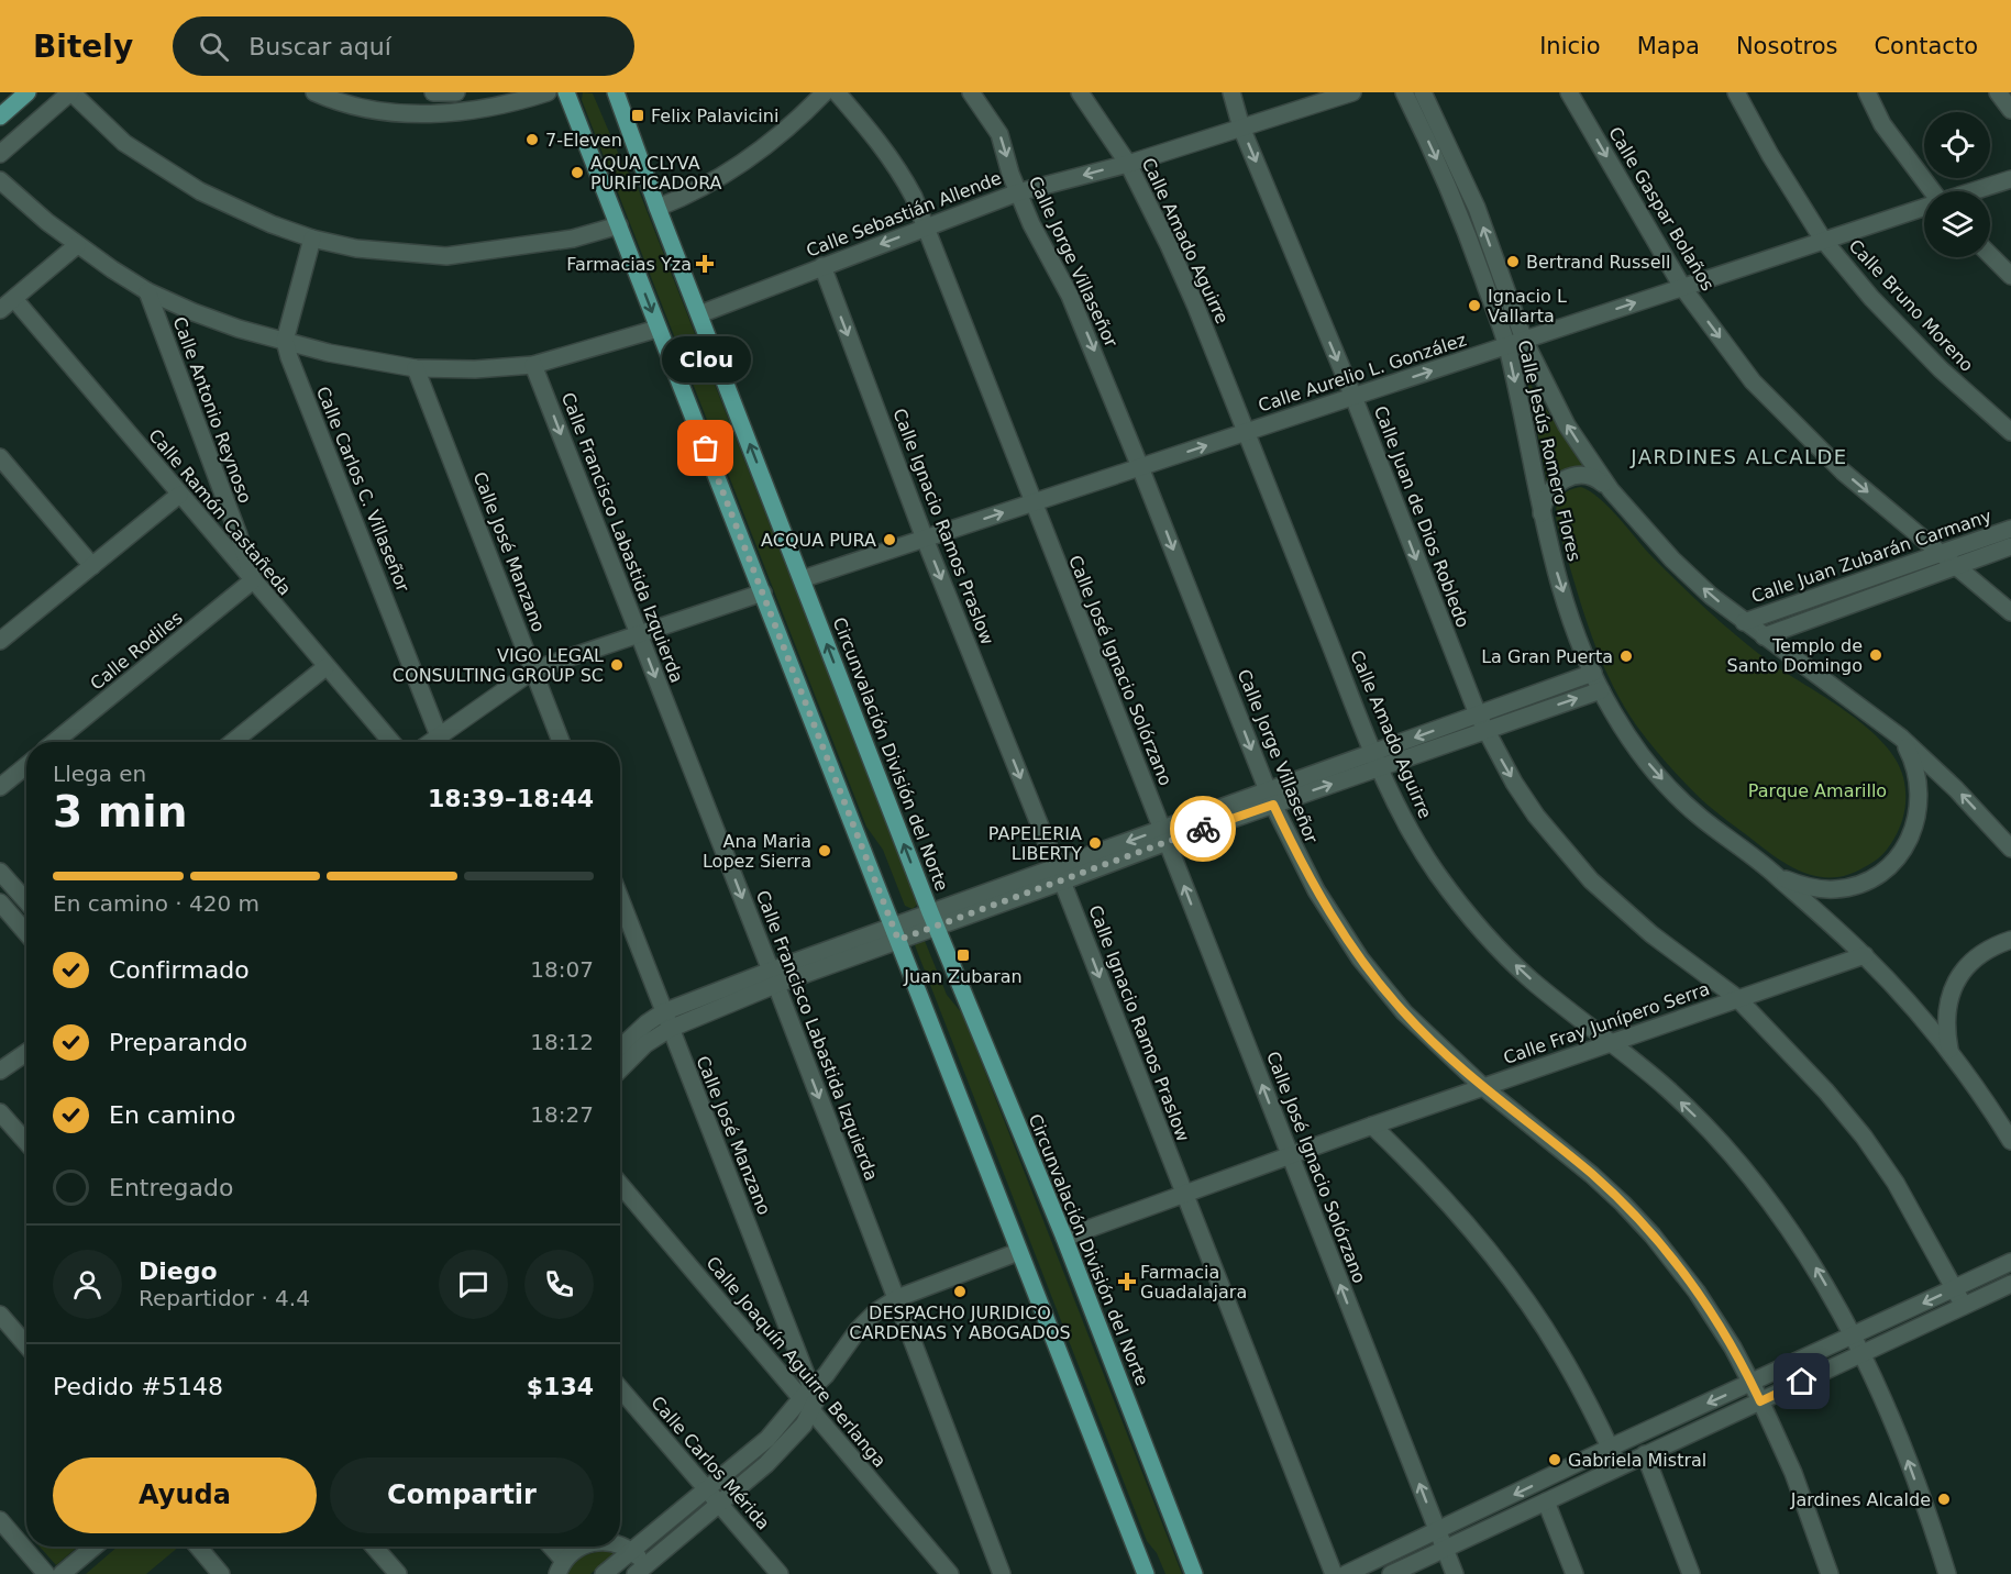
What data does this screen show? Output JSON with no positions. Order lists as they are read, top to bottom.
{
  "streets": {
    "main road": ["Circunvalación División del Norte"],
    "street": [
      "Calle Gaspar Bolaños",
      "Calle Sebastián Allende",
      "Calle Amado Aguirre",
      "Calle Jorge Villaseñor",
      "Calle Bruno Moreno",
      "Calle Aurelio L. González",
      "Calle Antonio Reynoso",
      "Calle Jesús Romero Flores",
      "Calle Carlos C. Villaseñor",
      "Calle Ramón Castañeda",
      "Calle Juan de Dios Robledo",
      "Calle Ignacio Ramos Praslow",
      "Calle Francisco Labastida Izquierda",
      "Calle José Manzano",
      "Calle Juan Zubarán Carmany",
      "Calle Rodiles",
      "Calle José Ignacio Solórzano",
      "Calle Fray Junípero Serra",
      "Calle Joaquín Aguirre Berlanga",
      "Calle Carlos Mérida"
    ]
  },
  "crossings": [
    ["Calle Gaspar Bolaños", "Calle Aurelio L. González"],
    ["Calle Gaspar Bolaños", "Calle Juan Zubarán Carmany"],
    ["Calle Sebastián Allende", "Calle Amado Aguirre"],
    ["Calle Sebastián Allende", "Calle Jorge Villaseñor"],
    ["Calle Sebastián Allende", "Calle Juan de Dios Robledo"],
    ["Calle Sebastián Allende", "Calle Ignacio Ramos Praslow"],
    ["Calle Sebastián Allende", "Calle José Ignacio Solórzano"],
    ["Calle Sebastián Allende", "Circunvalación División del Norte"],
    ["Calle Amado Aguirre", "Calle Aurelio L. González"],
    ["Calle Amado Aguirre", "Calle Fray Junípero Serra"],
    ["Calle Jorge Villaseñor", "Calle Aurelio L. González"],
    ["Calle Jorge Villaseñor", "Calle Fray Junípero Serra"],
    ["Calle Bruno Moreno", "Calle Aurelio L. González"],
    ["Calle Aurelio L. González", "Calle Jesús Romero Flores"],
    ["Calle Aurelio L. González", "Calle Juan de Dios Robledo"],
    ["Calle Aurelio L. González", "Calle Ignacio Ramos Praslow"],
    ["Calle Aurelio L. González", "Calle José Ignacio Solórzano"],
    ["Calle Aurelio L. González", "Circunvalación División del Norte"],
    ["Calle Antonio Reynoso", "Calle Ramón Castañeda"],
    ["Calle Antonio Reynoso", "Calle Rodiles"],
    ["Calle Jesús Romero Flores", "Calle Fray Junípero Serra"],
    ["Calle Ramón Castañeda", "Calle Rodiles"],
    ["Calle Juan de Dios Robledo", "Calle Fray Junípero Serra"],
    ["Calle Ignacio Ramos Praslow", "Calle Fray Junípero Serra"],
    ["Calle José Manzano", "Calle Joaquín Aguirre Berlanga"],
    ["Calle José Ignacio Solórzano", "Calle Fray Junípero Serra"],
    ["Circunvalación División del Norte", "Calle Fray Junípero Serra"]
  ],
  "one_way": [
    "Calle Gaspar Bolaños",
    "Calle Amado Aguirre",
    "Calle Jorge Villaseñor",
    "Calle Aurelio L. González",
    "Calle Juan de Dios Robledo",
    "Calle Ignacio Ramos Praslow",
    "Calle Francisco Labastida Izquierda",
    "Calle José Ignacio Solórzano"
  ],
  "districts": ["JARDINES ALCALDE"],
  "parks": ["Parque Amarillo"],
  "places": {
    "transit": ["Felix Palavicini", "Juan Zubaran"],
    "other": [
      "7-Eleven",
      "AQUA CLYVA PURIFICADORA",
      "Bertrand Russell",
      "Ignacio L Vallarta",
      "Clou",
      "ACQUA PURA",
      "Templo de Santo Domingo",
      "La Gran Puerta",
      "VIGO LEGAL CONSULTING GROUP SC",
      "PAPELERIA LIBERTY",
      "Ana Maria Lopez Sierra",
      "DESPACHO JURIDICO CARDENAS Y ABOGADOS",
      "Gabriela Mistral",
      "Jardines Alcalde"
    ],
    "health": ["Farmacias Yza", "Farmacia Guadalajara"]
  },
  "page": {
    "header": "Bitely",
    "search": "Buscar aquí",
    "nav": [
      "Inicio",
      "Mapa",
      "Nosotros",
      "Contacto"
    ],
    "bubble": "Clou",
    "heading": ["3 min", "Llega en", "18:39–18:44"],
    "panel": [
      "Diego",
      "Repartidor · 4.4",
      "Pedido #5148",
      "$134"
    ],
    "bar": "En camino · 420 m",
    "list": [
      ["Confirmado", "18:07"],
      ["Preparando", "18:12"],
      ["En camino", "18:27"],
      "Entregado"
    ],
    "buttons": ["Ayuda", "Compartir"]
  }
}
